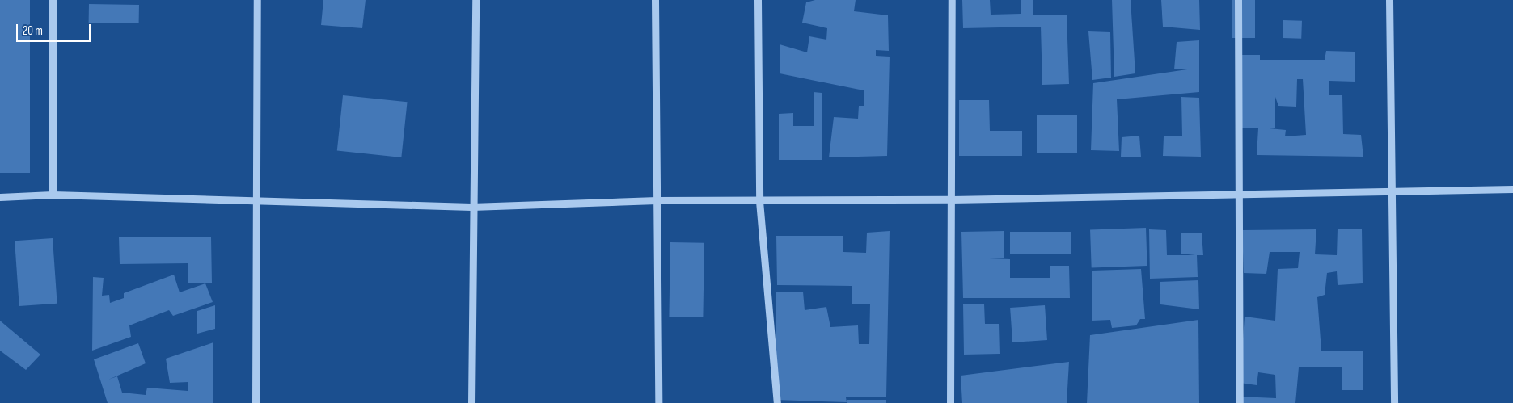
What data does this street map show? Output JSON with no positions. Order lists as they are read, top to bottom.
{
  "scale_bar": "20 m"
}
